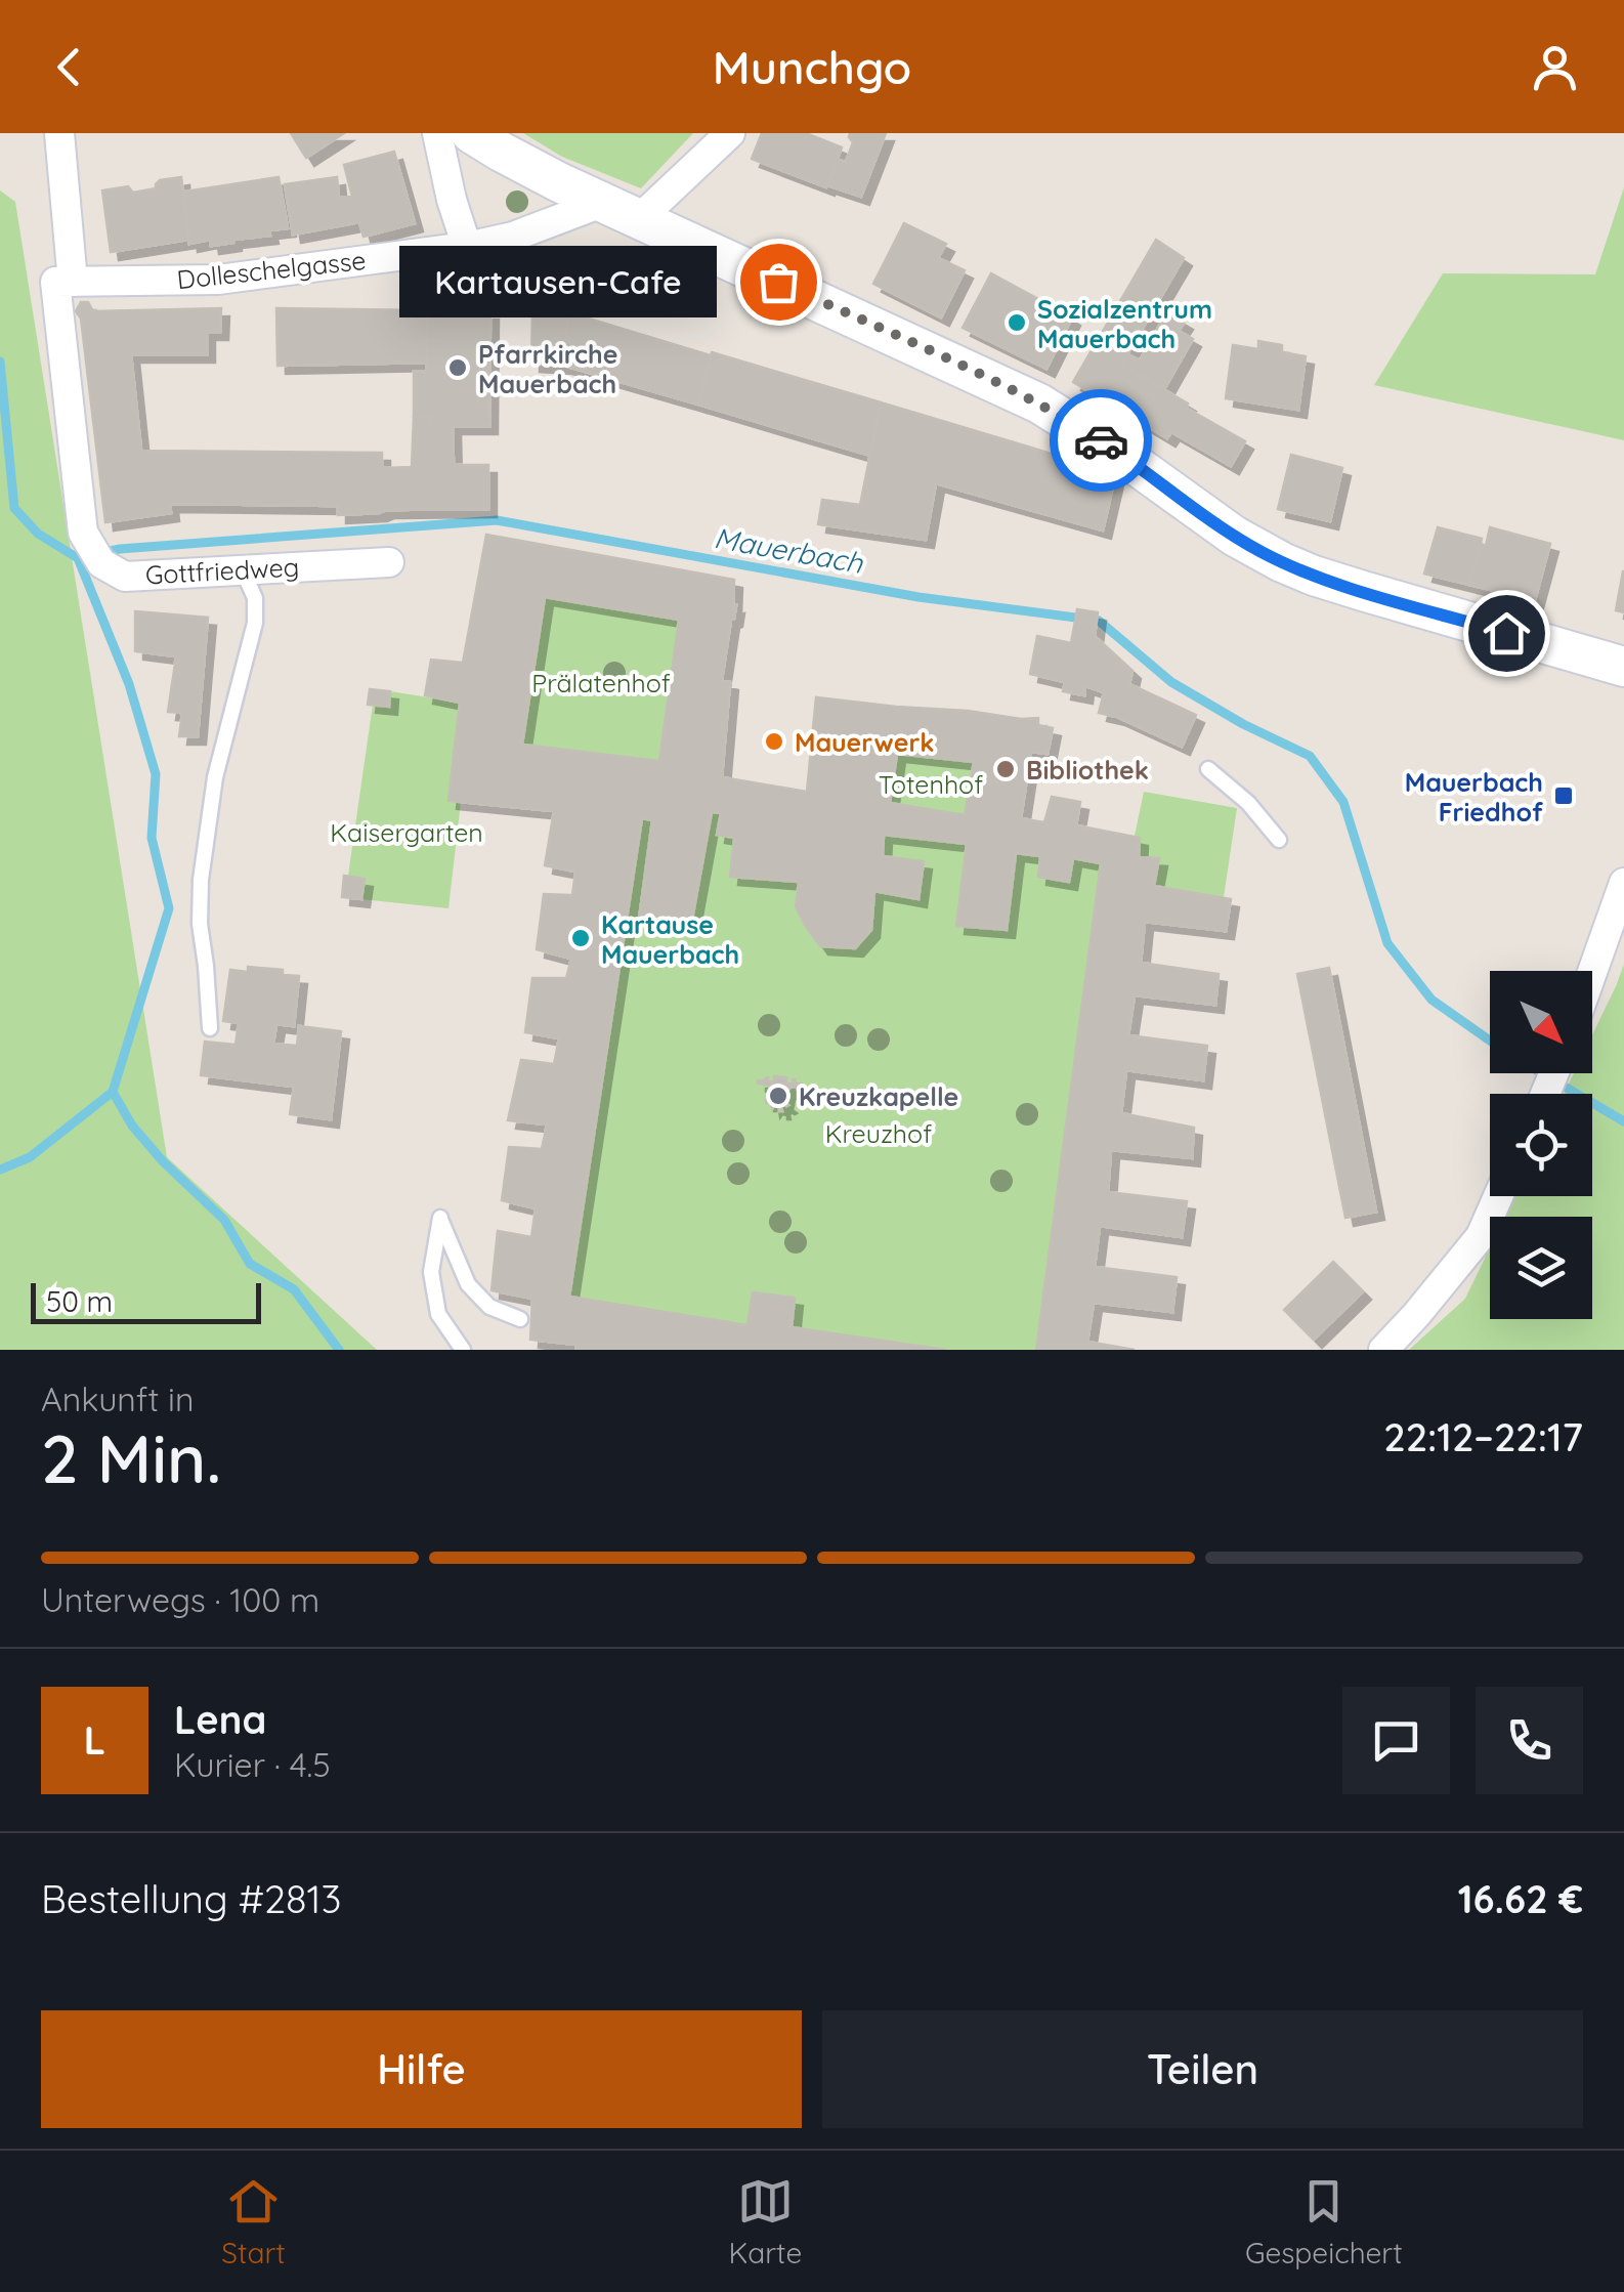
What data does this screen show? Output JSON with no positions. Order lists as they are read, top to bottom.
{
  "streets": {
    "street": ["Dolleschelgasse", "Gottfriedweg"]
  },
  "crossings": [
    ["Dolleschelgasse", "Gottfriedweg"]
  ],
  "water": ["Mauerbach"],
  "parks": [
    "Prälatenhof",
    "Totenhof",
    "Kaisergarten",
    "Kreuzhof"
  ],
  "places": {
    "other": [
      "Kartausen-Cafe",
      "Sozialzentrum Mauerbach",
      "Pfarrkirche Mauerbach",
      "Mauerwerk",
      "Bibliothek",
      "Kartause Mauerbach",
      "Kreuzkapelle"
    ],
    "transit": ["Mauerbach Friedhof"]
  },
  "scale_bar": "50 m",
  "north": "bottom right",
  "page": {
    "header": "Munchgo",
    "bubble": "Kartausen-Cafe",
    "scale": "50 m",
    "heading": ["2 Min.", "Ankunft in", "22:12–22:17"],
    "panel": [
      "Lena",
      "Kurier · 4.5",
      "Bestellung #2813",
      "16.62 €"
    ],
    "bar": "Unterwegs · 100 m",
    "round": "L",
    "buttons": ["Hilfe", "Teilen"],
    "tabs": ["Start", "Karte", "Gespeichert"]
  }
}
